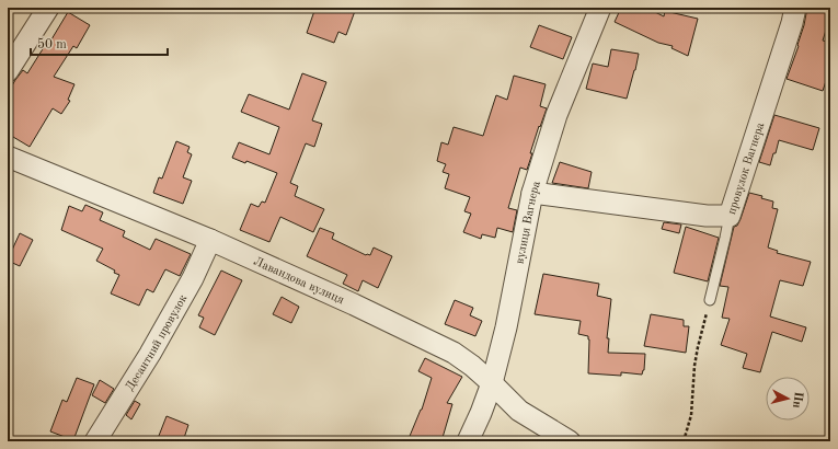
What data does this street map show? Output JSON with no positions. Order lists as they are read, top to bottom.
{
  "streets": {
    "street": [
      "провулок Вагнера",
      "вулиця Вагнера",
      "Лавандова вулиця",
      "Десантний провулок"
    ]
  },
  "crossings": [
    ["провулок Вагнера", "вулиця Вагнера"],
    ["вулиця Вагнера", "Лавандова вулиця"],
    ["Лавандова вулиця", "Десантний провулок"]
  ],
  "scale_bar": "50 m",
  "north": "right"
}
